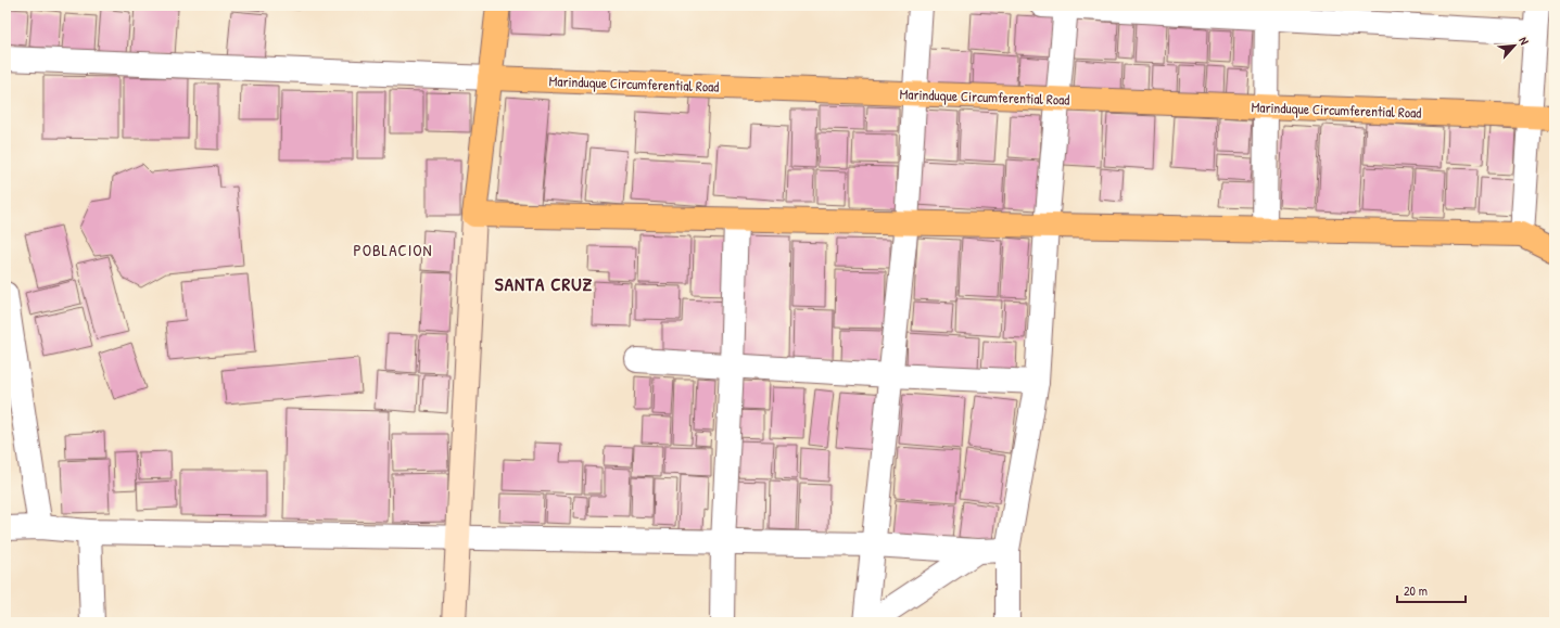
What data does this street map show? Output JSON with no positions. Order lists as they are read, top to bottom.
{
  "streets": {
    "main road": ["Marinduque Circumferential Road"]
  },
  "districts": ["POBLACION", "SANTA CRUZ"],
  "scale_bar": "20 m",
  "north": "top right"
}
